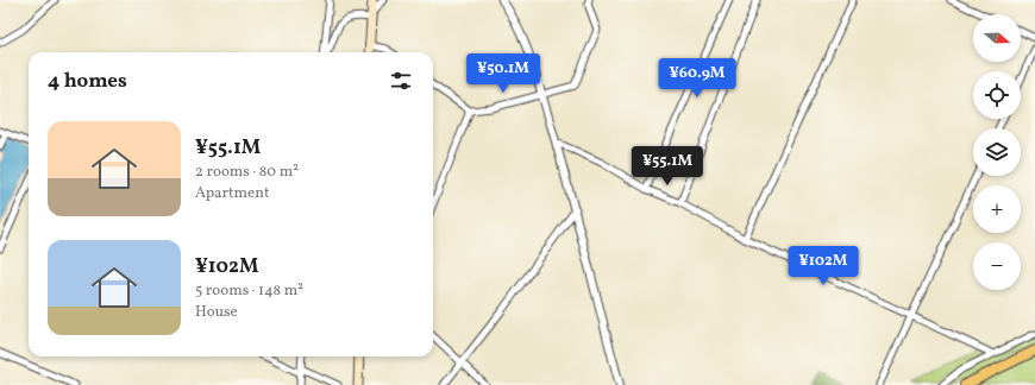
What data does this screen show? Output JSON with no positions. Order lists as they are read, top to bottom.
{
  "north": "right",
  "page": {
    "map_buttons": ["+", "−"],
    "heading": "4 homes",
    "price": [
      "¥50.1M",
      "¥60.9M",
      "¥55.1M",
      "¥102M"
    ],
    "list": [
      {
        "name": "¥55.1M",
        "note": "2 rooms · 80 m² · Apartment"
      },
      {
        "name": "¥102M",
        "note": "5 rooms · 148 m² · House"
      }
    ]
  }
}
